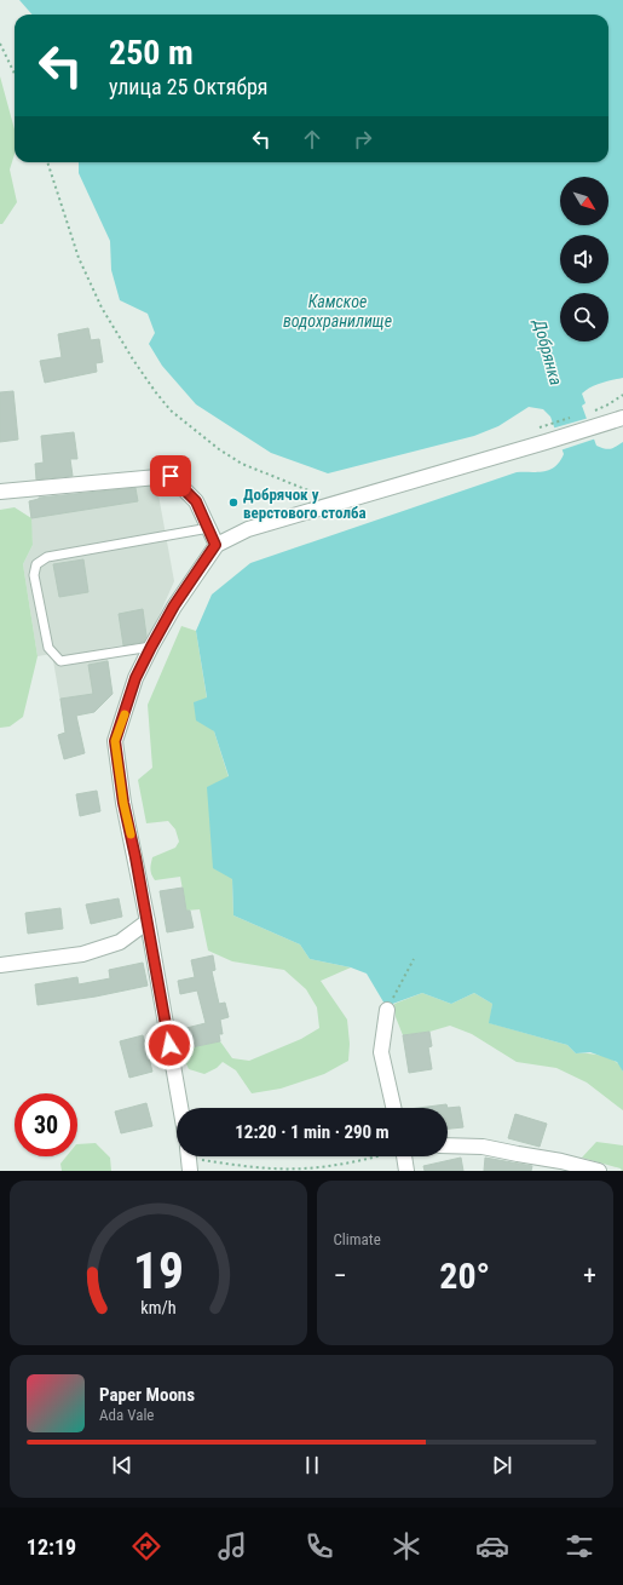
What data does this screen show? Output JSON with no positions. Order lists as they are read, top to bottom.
{
  "water": ["Камское водохранилище", "Добрянка"],
  "places": ["Добрячок у верстового столба"],
  "north": "bottom right",
  "page": {
    "turn": ["250 m", "улица 25 Октября"],
    "limit": "30",
    "trip": "12:20 · 1 min · 290 m",
    "tile": "Climate",
    "heat": ["−", "20°", "+"],
    "song": ["Paper Moons", "Ada Vale"],
    "tabs": "12:19",
    "gauge": ["19", "km/h"]
  }
}
